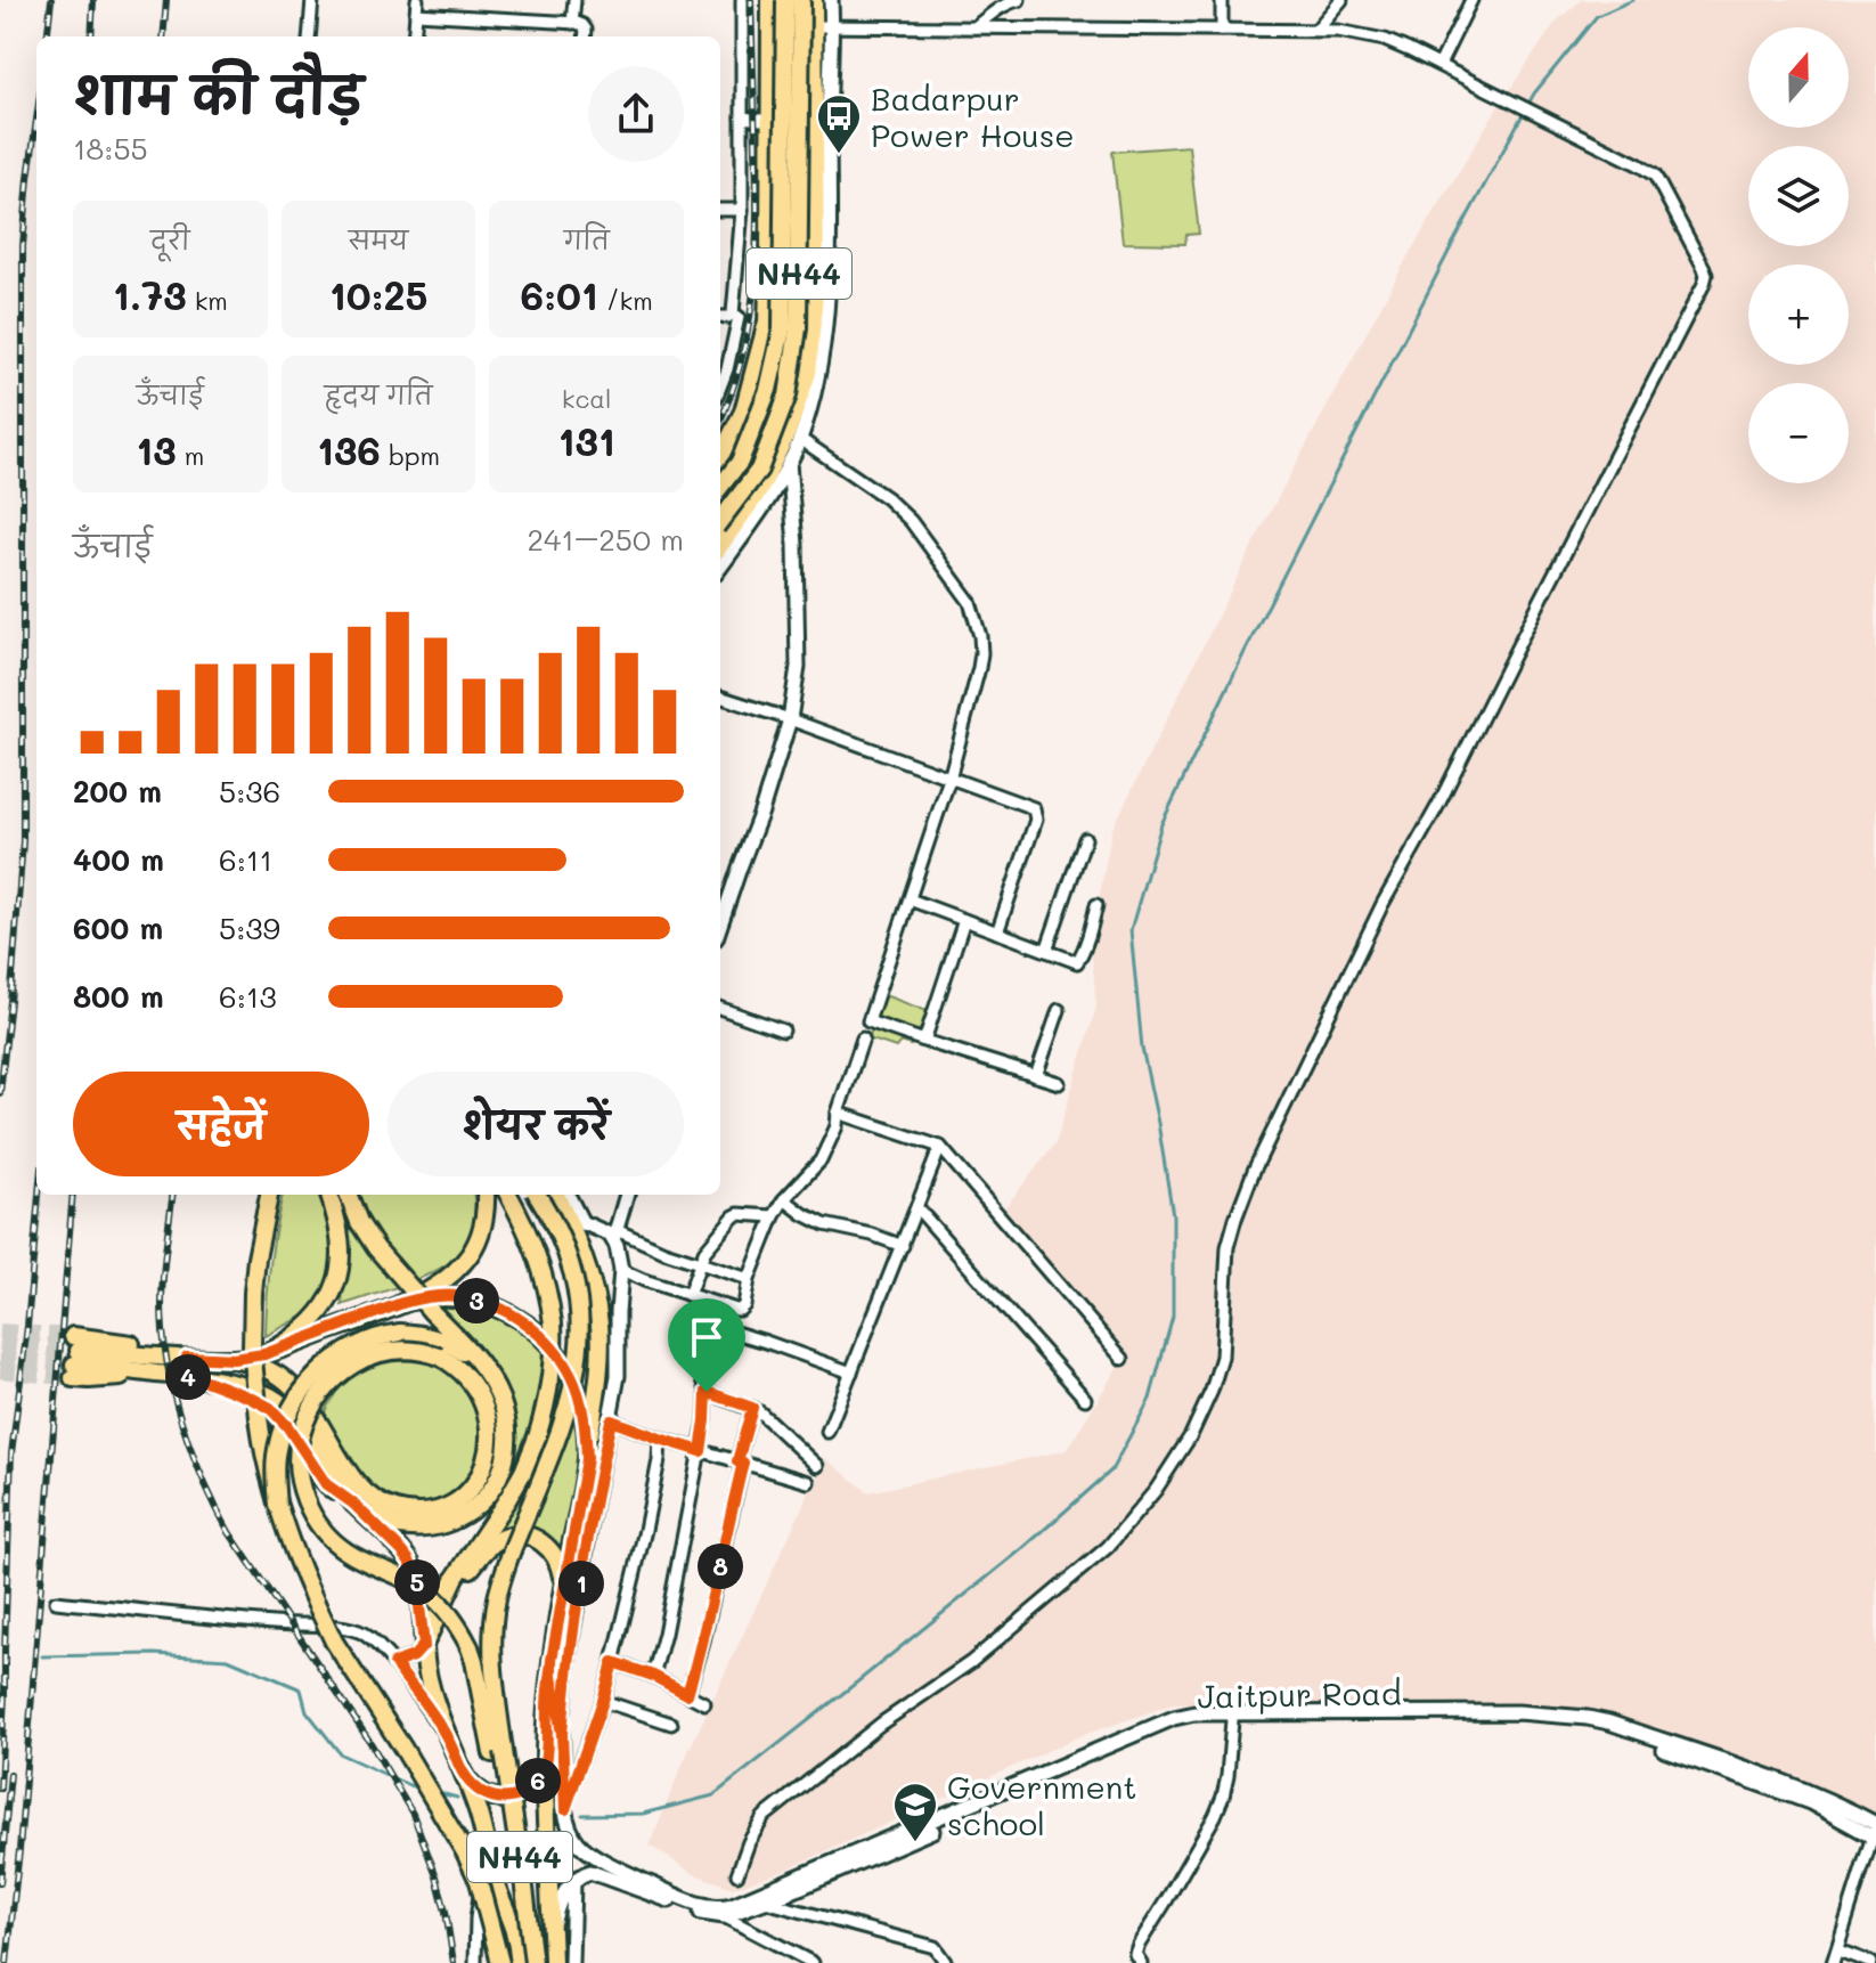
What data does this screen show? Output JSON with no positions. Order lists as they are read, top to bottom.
{
  "streets": {
    "main road": ["NH44"],
    "street": ["Jaitpur Road"]
  },
  "places": {
    "bus stop": ["Badarpur Power House"],
    "school or university": ["Government school"]
  },
  "north": "top",
  "page": {
    "map_buttons": ["+", "−"],
    "heading": ["शाम की दौड़", "18:55"],
    "stats": [
      ["दूरी", "1.73 km"],
      ["समय", "10:25"],
      ["गति", "6:01 /km"],
      ["ऊँचाई", "13 m"],
      ["हृदय गति", "136 bpm"],
      ["kcal", "131"]
    ],
    "chart": ["ऊँचाई", "241–250 m"],
    "list": [
      {
        "name": "200 m",
        "note": "5:36"
      },
      {
        "name": "400 m",
        "note": "6:11"
      },
      {
        "name": "600 m",
        "note": "5:39"
      },
      {
        "name": "800 m",
        "note": "6:13"
      }
    ],
    "buttons": ["सहेजें", "शेयर करें"],
    "pins": [
      "3",
      "4",
      "8",
      "5",
      "1",
      "6"
    ]
  }
}
